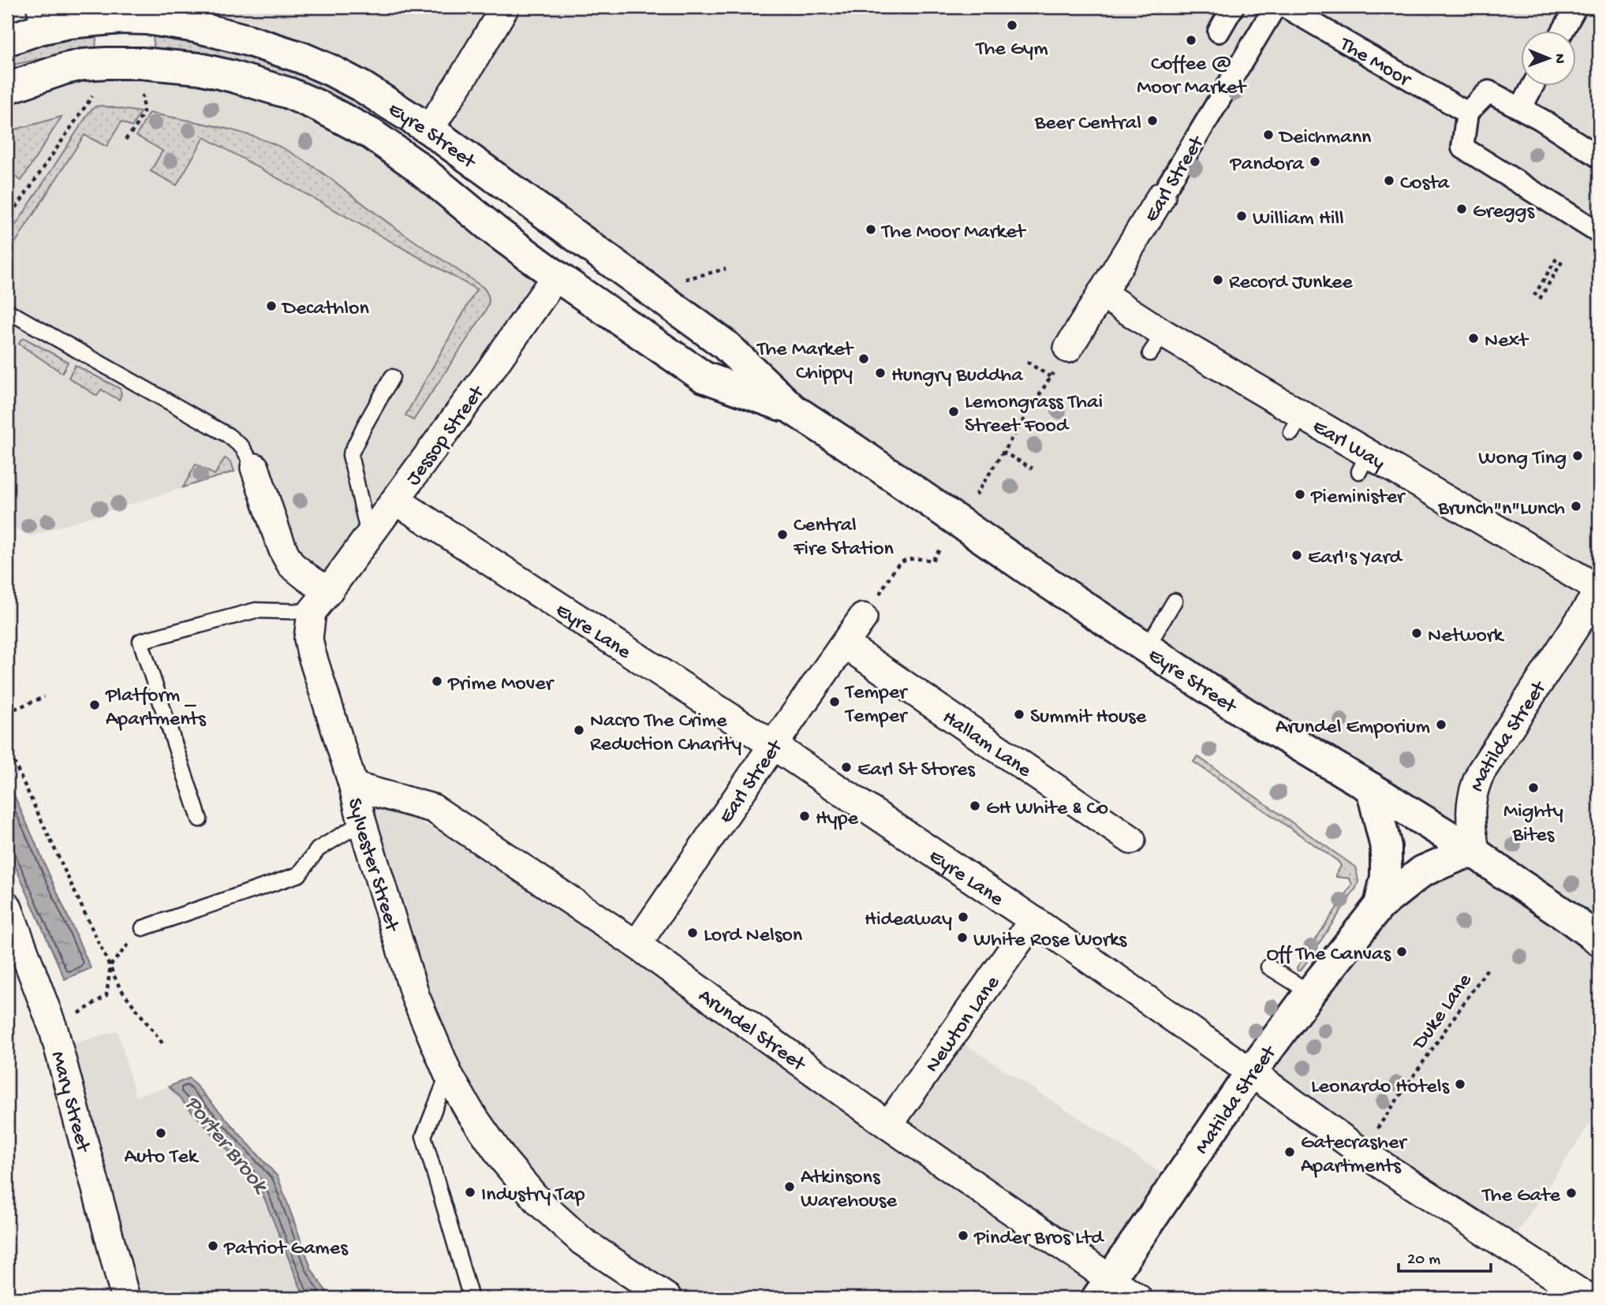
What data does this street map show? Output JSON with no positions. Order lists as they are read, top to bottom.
{
  "streets": {
    "street": [
      "The Moor",
      "Eyre Street",
      "Earl Street",
      "Jessop Street",
      "Earl Way",
      "Eyre Lane",
      "Matilda Street",
      "Hallam Lane",
      "Sylvester Street",
      "Newton Lane",
      "Arundel Street",
      "Mary Street"
    ],
    "path": ["Duke Lane"]
  },
  "crossings": [
    ["Eyre Street", "Jessop Street"],
    ["Eyre Street", "Matilda Street"],
    ["Earl Street", "Earl Way"],
    ["Earl Street", "Eyre Lane"],
    ["Earl Street", "Hallam Lane"],
    ["Earl Street", "Arundel Street"],
    ["Jessop Street", "Eyre Lane"],
    ["Jessop Street", "Sylvester Street"],
    ["Earl Way", "Matilda Street"],
    ["Eyre Lane", "Matilda Street"],
    ["Eyre Lane", "Duke Lane"],
    ["Eyre Lane", "Newton Lane"],
    ["Matilda Street", "Arundel Street"],
    ["Sylvester Street", "Arundel Street"],
    ["Newton Lane", "Arundel Street"]
  ],
  "water": ["Porter Brook"],
  "places": [
    "The Gym",
    "Coffee @ Moor Market",
    "Beer Central",
    "Deichmann",
    "Pandora",
    "Costa",
    "Greggs",
    "William Hill",
    "The Moor Market",
    "Record Junkee",
    "Decathlon",
    "Next",
    "The Market Chippy",
    "Hungry Buddha",
    "Lemongrass Thai Street Food",
    "Wong Ting",
    "Pieminister",
    "Brunch\"n\"Lunch",
    "Central Fire Station",
    "Earl's Yard",
    "Network",
    "Prime Mover",
    "Temper Temper",
    "Platform _ Apartments",
    "Summit House",
    "Arundel Emporium",
    "Nacro The Crime Reduction Charity",
    "Earl St Stores",
    "Mighty Bites",
    "GH White & Co",
    "Hype",
    "Hideaway",
    "Lord Nelson",
    "White Rose Works",
    "Off The Canvas",
    "Leonardo Hotels",
    "Auto Tek",
    "Gatecrasher Apartments",
    "Atkinsons Warehouse",
    "Industry Tap",
    "The Gate",
    "Pinder Bros Ltd",
    "Patriot Games"
  ],
  "scale_bar": "20 m",
  "north": "right"
}
